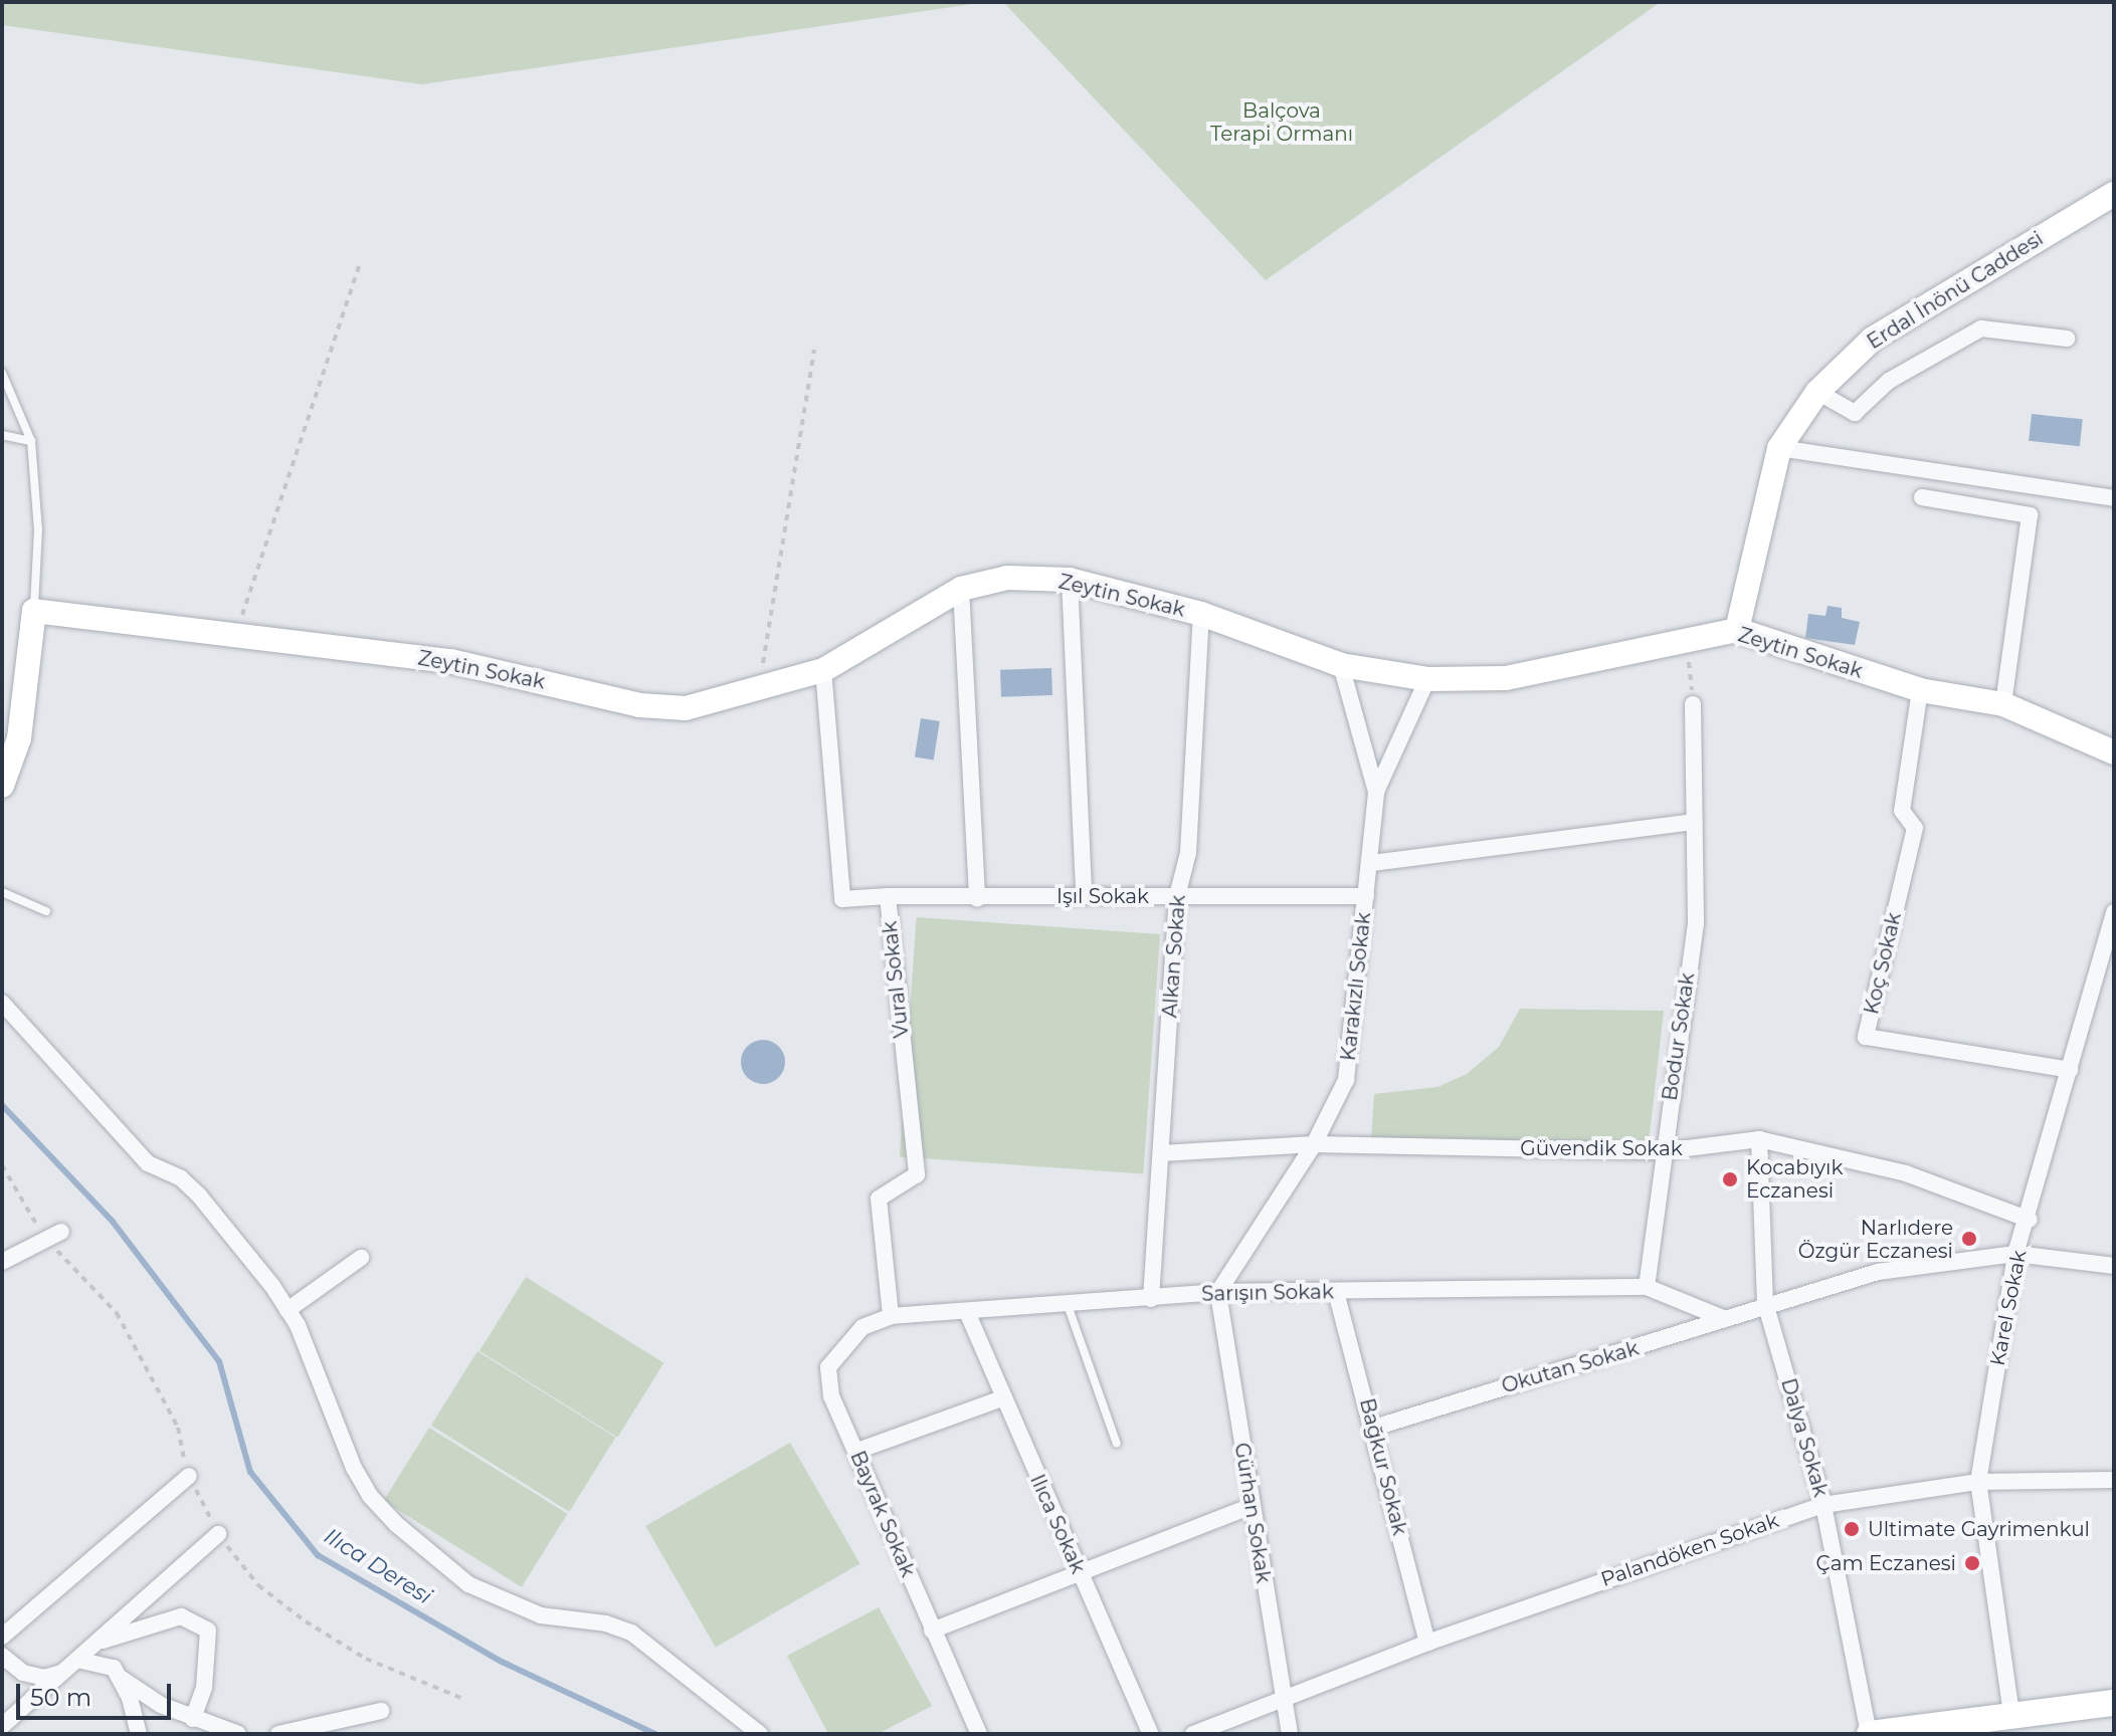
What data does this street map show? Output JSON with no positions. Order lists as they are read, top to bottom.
{
  "streets": {
    "street": [
      "Erdal İnönü Caddesi",
      "Zeytin Sokak",
      "Işıl Sokak",
      "Alkan Sokak",
      "Koç Sokak",
      "Vural Sokak",
      "Karakızlı Sokak",
      "Bodur Sokak",
      "Güvendik Sokak",
      "Sarışın Sokak",
      "Karel Sokak",
      "Okutan Sokak",
      "Dalya Sokak",
      "Bağkur Sokak",
      "Gürhan Sokak",
      "Bayrak Sokak",
      "Ilıca Sokak",
      "Palandöken Sokak"
    ]
  },
  "crossings": [
    ["Erdal İnönü Caddesi", "Zeytin Sokak"],
    ["Zeytin Sokak", "Alkan Sokak"],
    ["Zeytin Sokak", "Koç Sokak"],
    ["Zeytin Sokak", "Vural Sokak"],
    ["Zeytin Sokak", "Karakızlı Sokak"],
    ["Işıl Sokak", "Alkan Sokak"],
    ["Işıl Sokak", "Vural Sokak"],
    ["Işıl Sokak", "Karakızlı Sokak"],
    ["Alkan Sokak", "Güvendik Sokak"],
    ["Alkan Sokak", "Sarışın Sokak"],
    ["Koç Sokak", "Karel Sokak"],
    ["Vural Sokak", "Sarışın Sokak"],
    ["Vural Sokak", "Bayrak Sokak"],
    ["Karakızlı Sokak", "Güvendik Sokak"],
    ["Karakızlı Sokak", "Sarışın Sokak"],
    ["Karakızlı Sokak", "Gürhan Sokak"],
    ["Bodur Sokak", "Güvendik Sokak"],
    ["Bodur Sokak", "Sarışın Sokak"],
    ["Güvendik Sokak", "Karel Sokak"],
    ["Güvendik Sokak", "Dalya Sokak"],
    ["Sarışın Sokak", "Bağkur Sokak"],
    ["Sarışın Sokak", "Gürhan Sokak"],
    ["Sarışın Sokak", "Bayrak Sokak"],
    ["Sarışın Sokak", "Ilıca Sokak"],
    ["Karel Sokak", "Okutan Sokak"],
    ["Karel Sokak", "Palandöken Sokak"],
    ["Okutan Sokak", "Dalya Sokak"],
    ["Okutan Sokak", "Bağkur Sokak"],
    ["Dalya Sokak", "Palandöken Sokak"],
    ["Bağkur Sokak", "Palandöken Sokak"],
    ["Gürhan Sokak", "Palandöken Sokak"]
  ],
  "water": ["Ilıca Deresi"],
  "parks": ["Balçova Terapi Ormanı"],
  "places": [
    "Kocabıyık Eczanesi",
    "Narlıdere Özgür Eczanesi",
    "Ultimate Gayrimenkul",
    "Çam Eczanesi"
  ],
  "scale_bar": "50 m"
}
